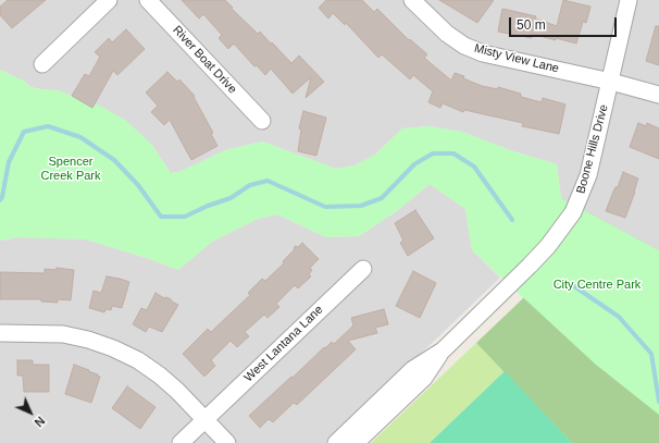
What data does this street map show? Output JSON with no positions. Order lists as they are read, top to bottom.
{
  "streets": {
    "street": [
      "Misty View Lane",
      "River Boat Drive",
      "Boone Hills Drive",
      "West Lantana Lane"
    ]
  },
  "crossings": [
    ["Misty View Lane", "Boone Hills Drive"]
  ],
  "parks": ["Spencer Creek Park", "City Centre Park"],
  "scale_bar": "50 m",
  "north": "bottom right"
}
